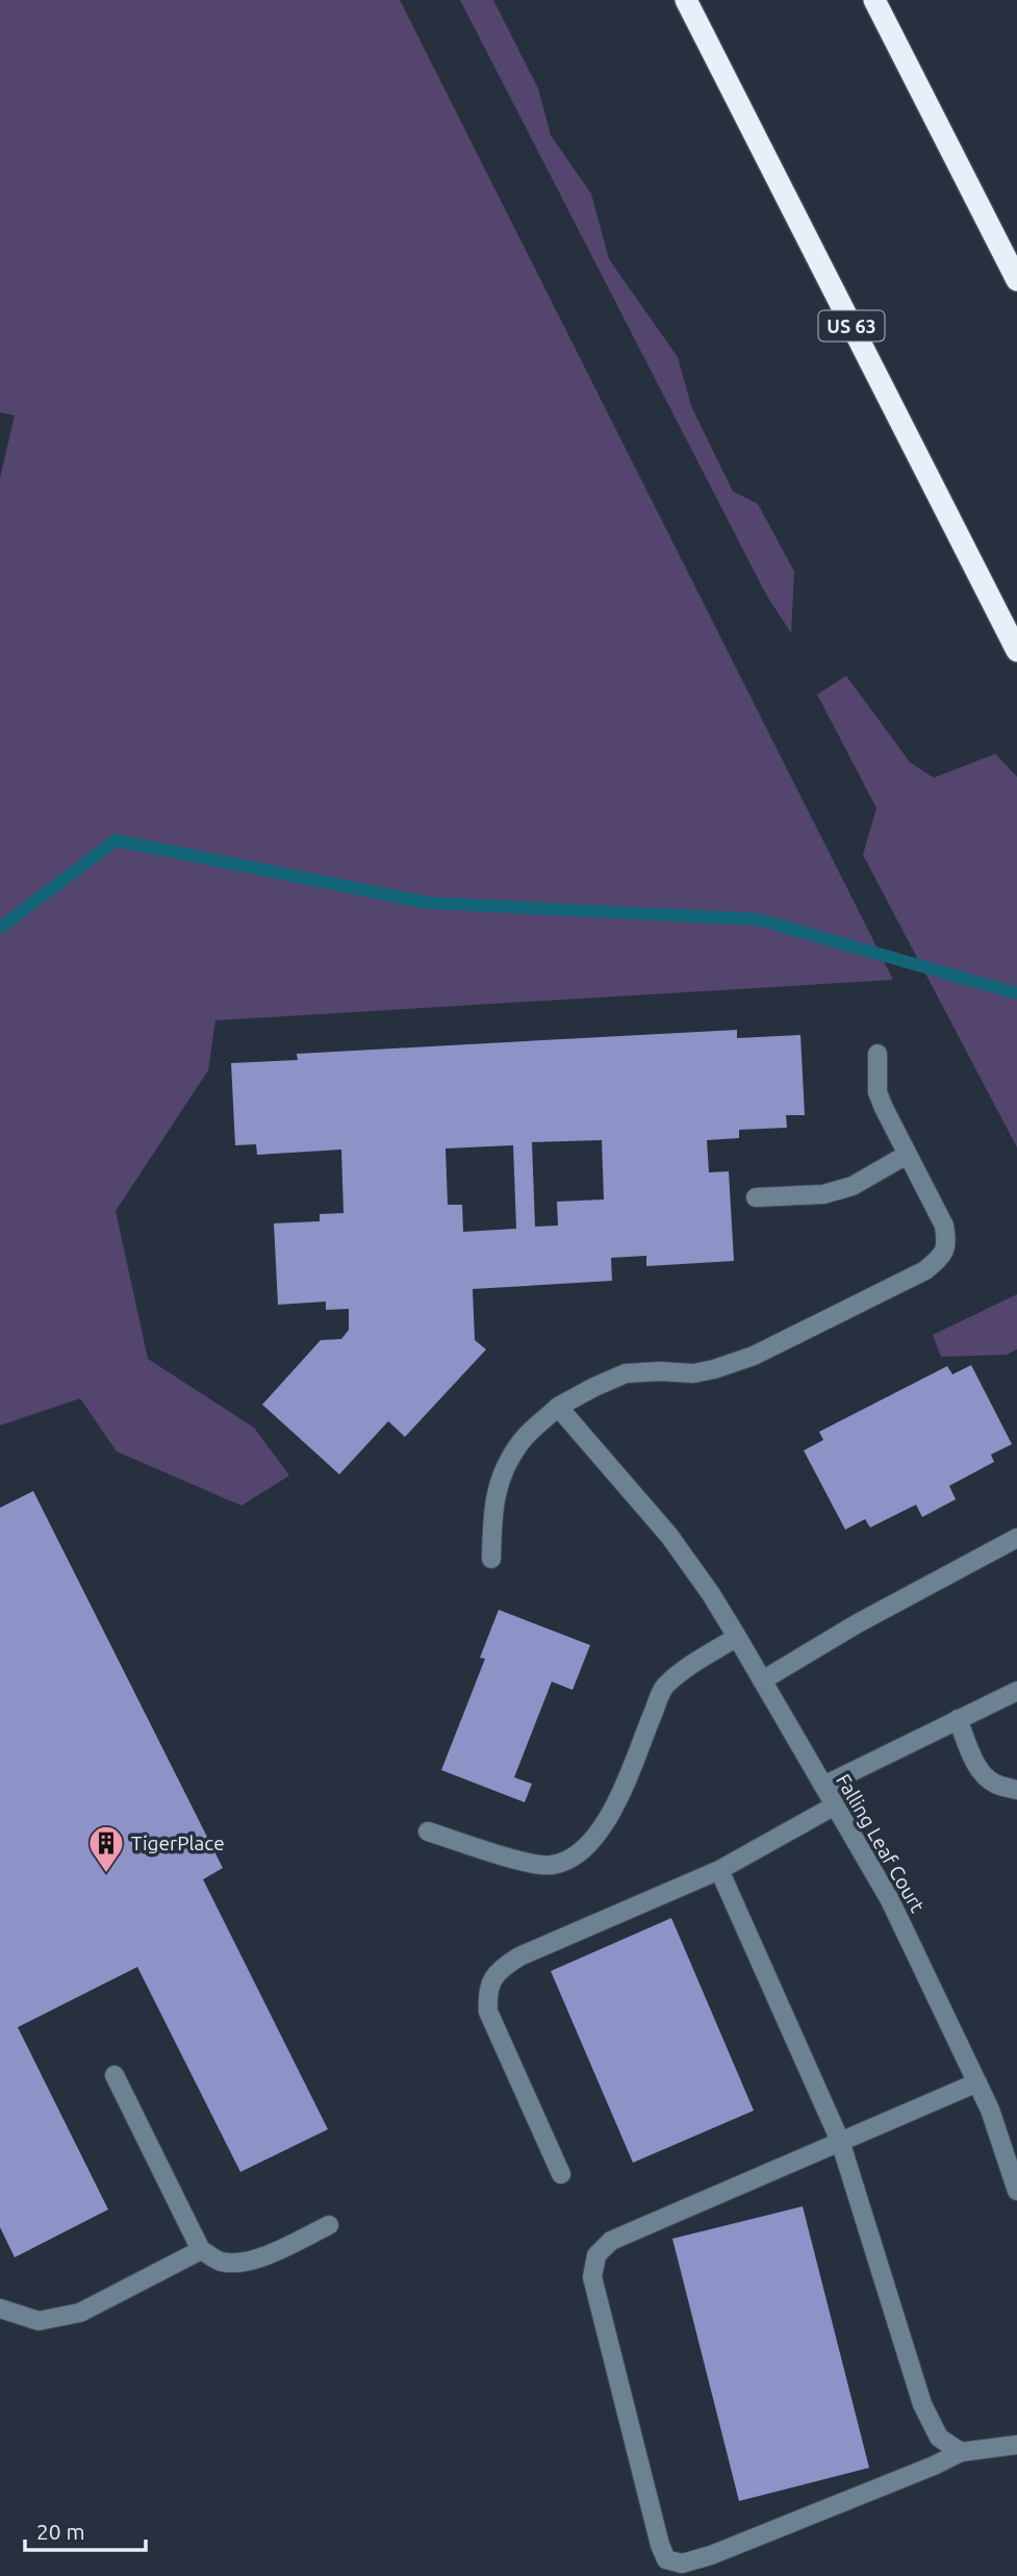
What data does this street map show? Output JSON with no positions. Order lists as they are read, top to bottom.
{
  "streets": {
    "highway": ["US 63"],
    "street": ["Falling Leaf Court"]
  },
  "places": {
    "building": ["TigerPlace"]
  },
  "scale_bar": "20 m"
}
